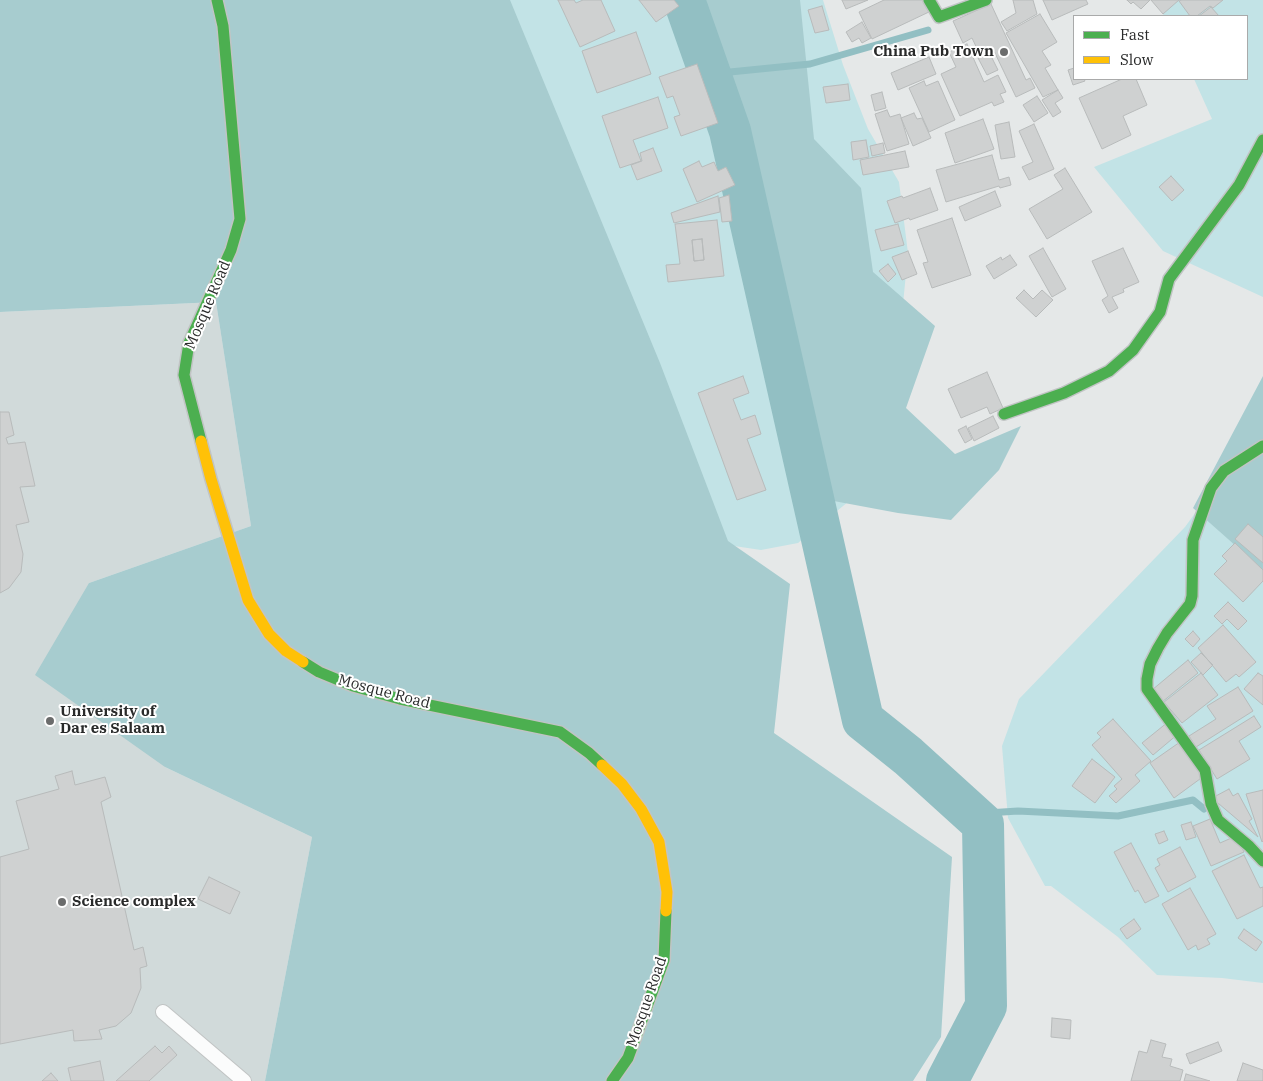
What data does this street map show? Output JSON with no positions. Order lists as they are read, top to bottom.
{
  "streets": {
    "street": ["Mosque Road"]
  },
  "places": ["China Pub Town", "University of Dar es Salaam", "Science complex"],
  "legend": ["Fast", "Slow"]
}
